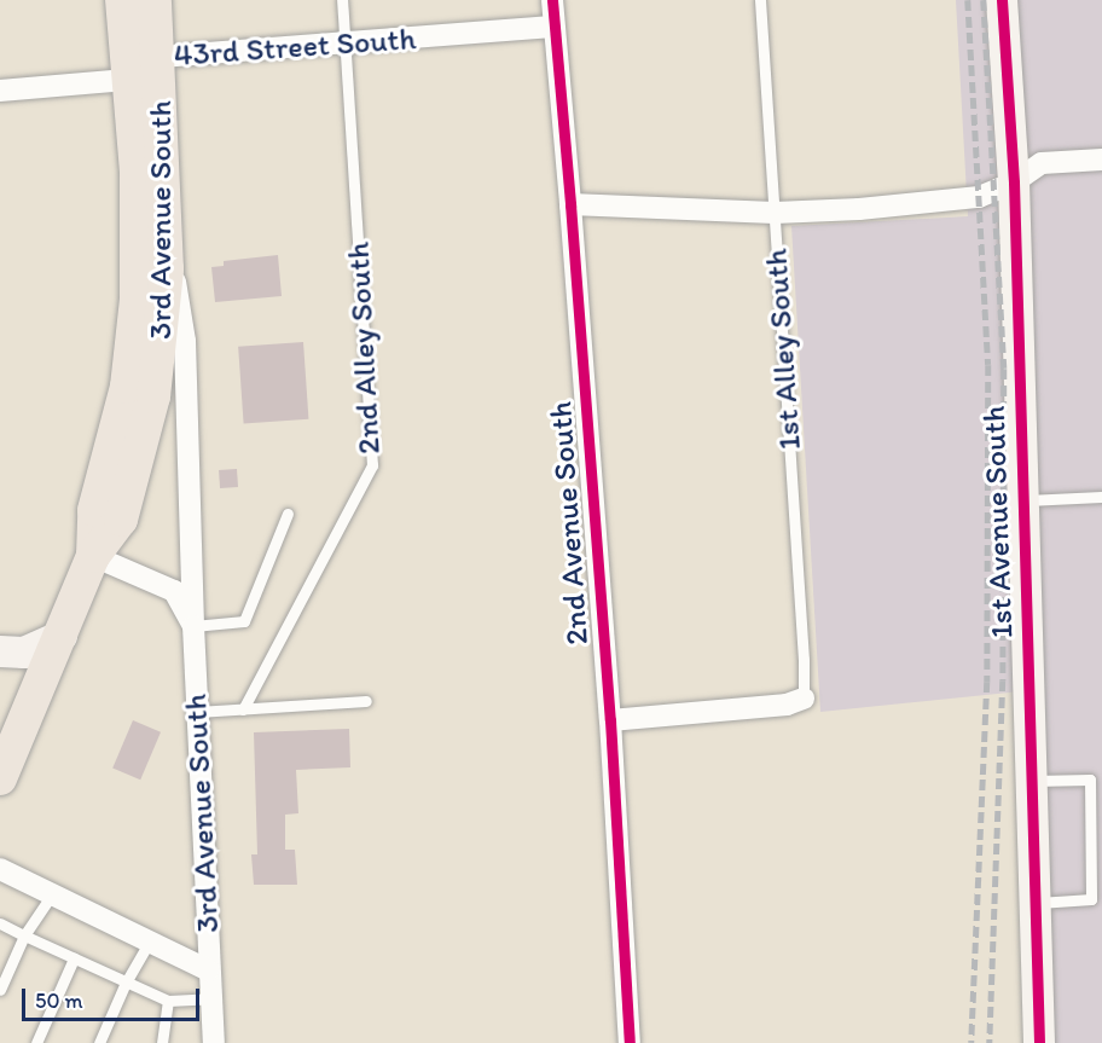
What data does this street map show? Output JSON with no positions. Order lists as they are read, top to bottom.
{
  "streets": {
    "main road": ["3rd Avenue South"],
    "street": ["43rd Street South", "1st Avenue South", "2nd Avenue South"],
    "lane": ["2nd Alley South", "1st Alley South"]
  },
  "crossings": [
    ["43rd Street South", "3rd Avenue South"],
    ["43rd Street South", "2nd Alley South"],
    ["43rd Street South", "2nd Avenue South"]
  ],
  "scale_bar": "50 m"
}
